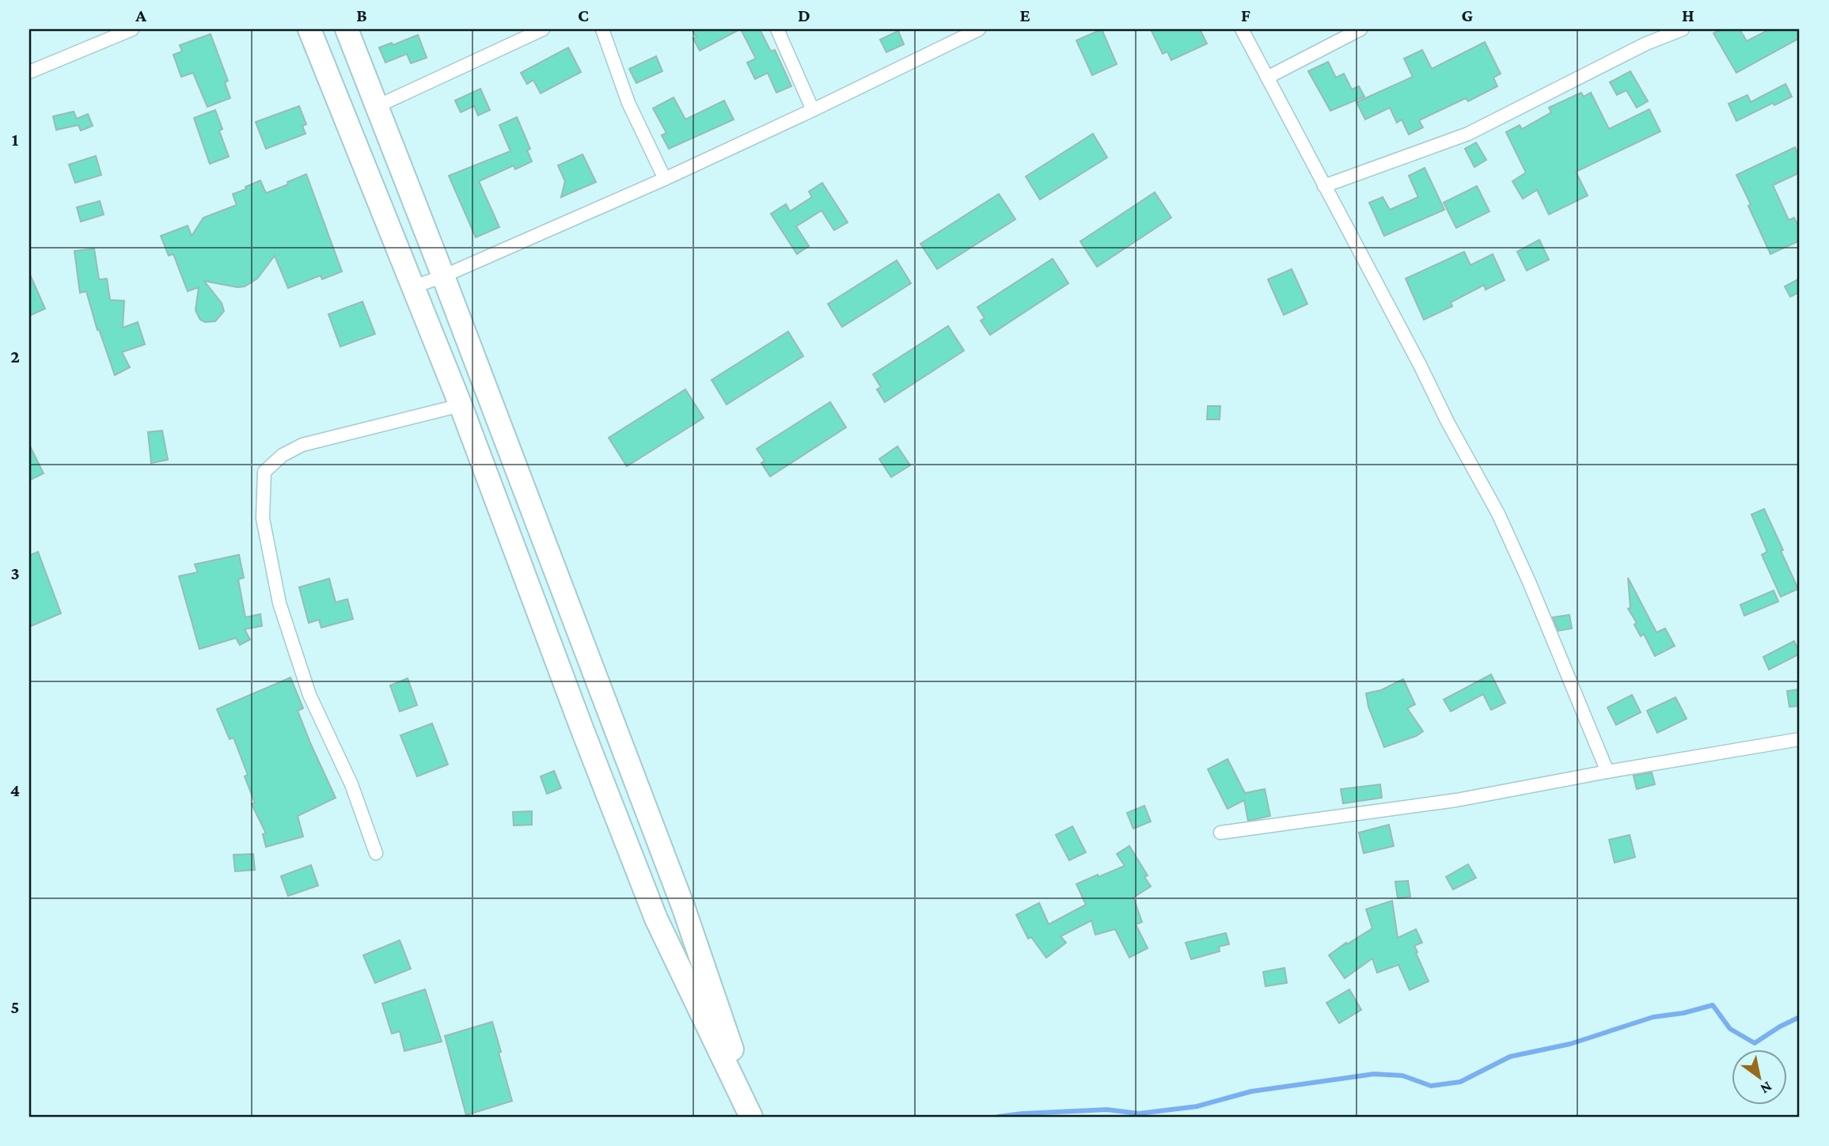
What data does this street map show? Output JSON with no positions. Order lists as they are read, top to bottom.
{
  "north": "bottom right",
  "grid": {
    "columns": [
      "A",
      "B",
      "C",
      "D",
      "E",
      "F",
      "G",
      "H"
    ],
    "rows": [
      "1",
      "2",
      "3",
      "4",
      "5"
    ]
  }
}
